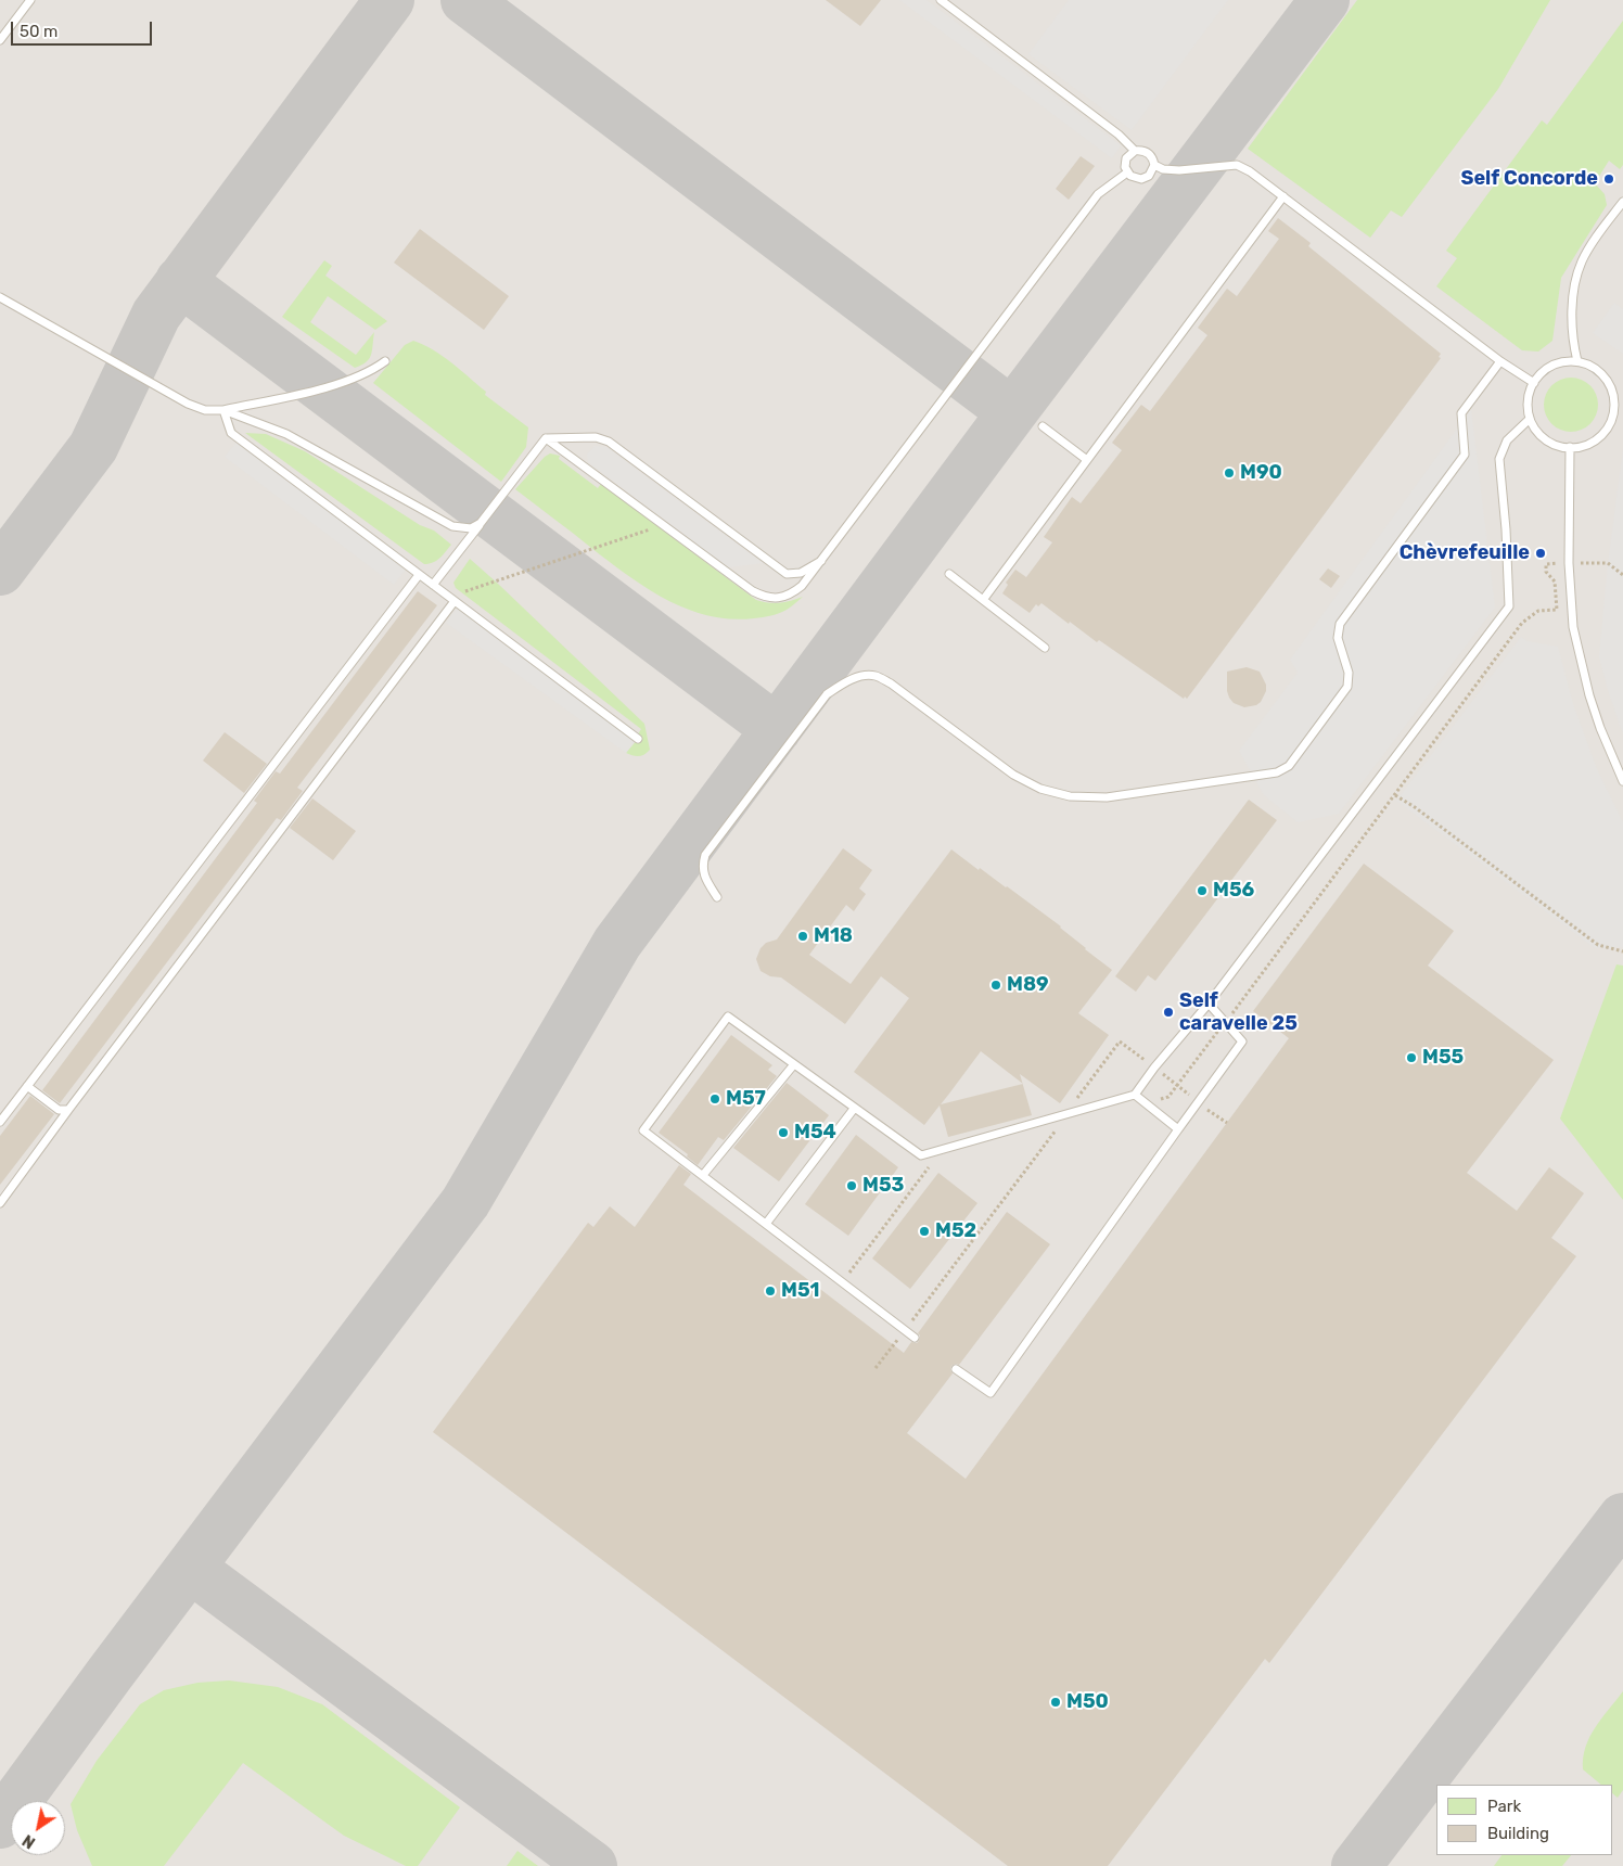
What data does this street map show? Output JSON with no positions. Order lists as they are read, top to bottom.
{
  "places": [
    "Self Concorde",
    "M90",
    "Chèvrefeuille",
    "M56",
    "M18",
    "M89",
    "Self caravelle 25",
    "M55",
    "M57",
    "M54",
    "M53",
    "M52",
    "M51",
    "M50"
  ],
  "legend": ["Park", "Building"],
  "scale_bar": "50 m",
  "north": "bottom left"
}
